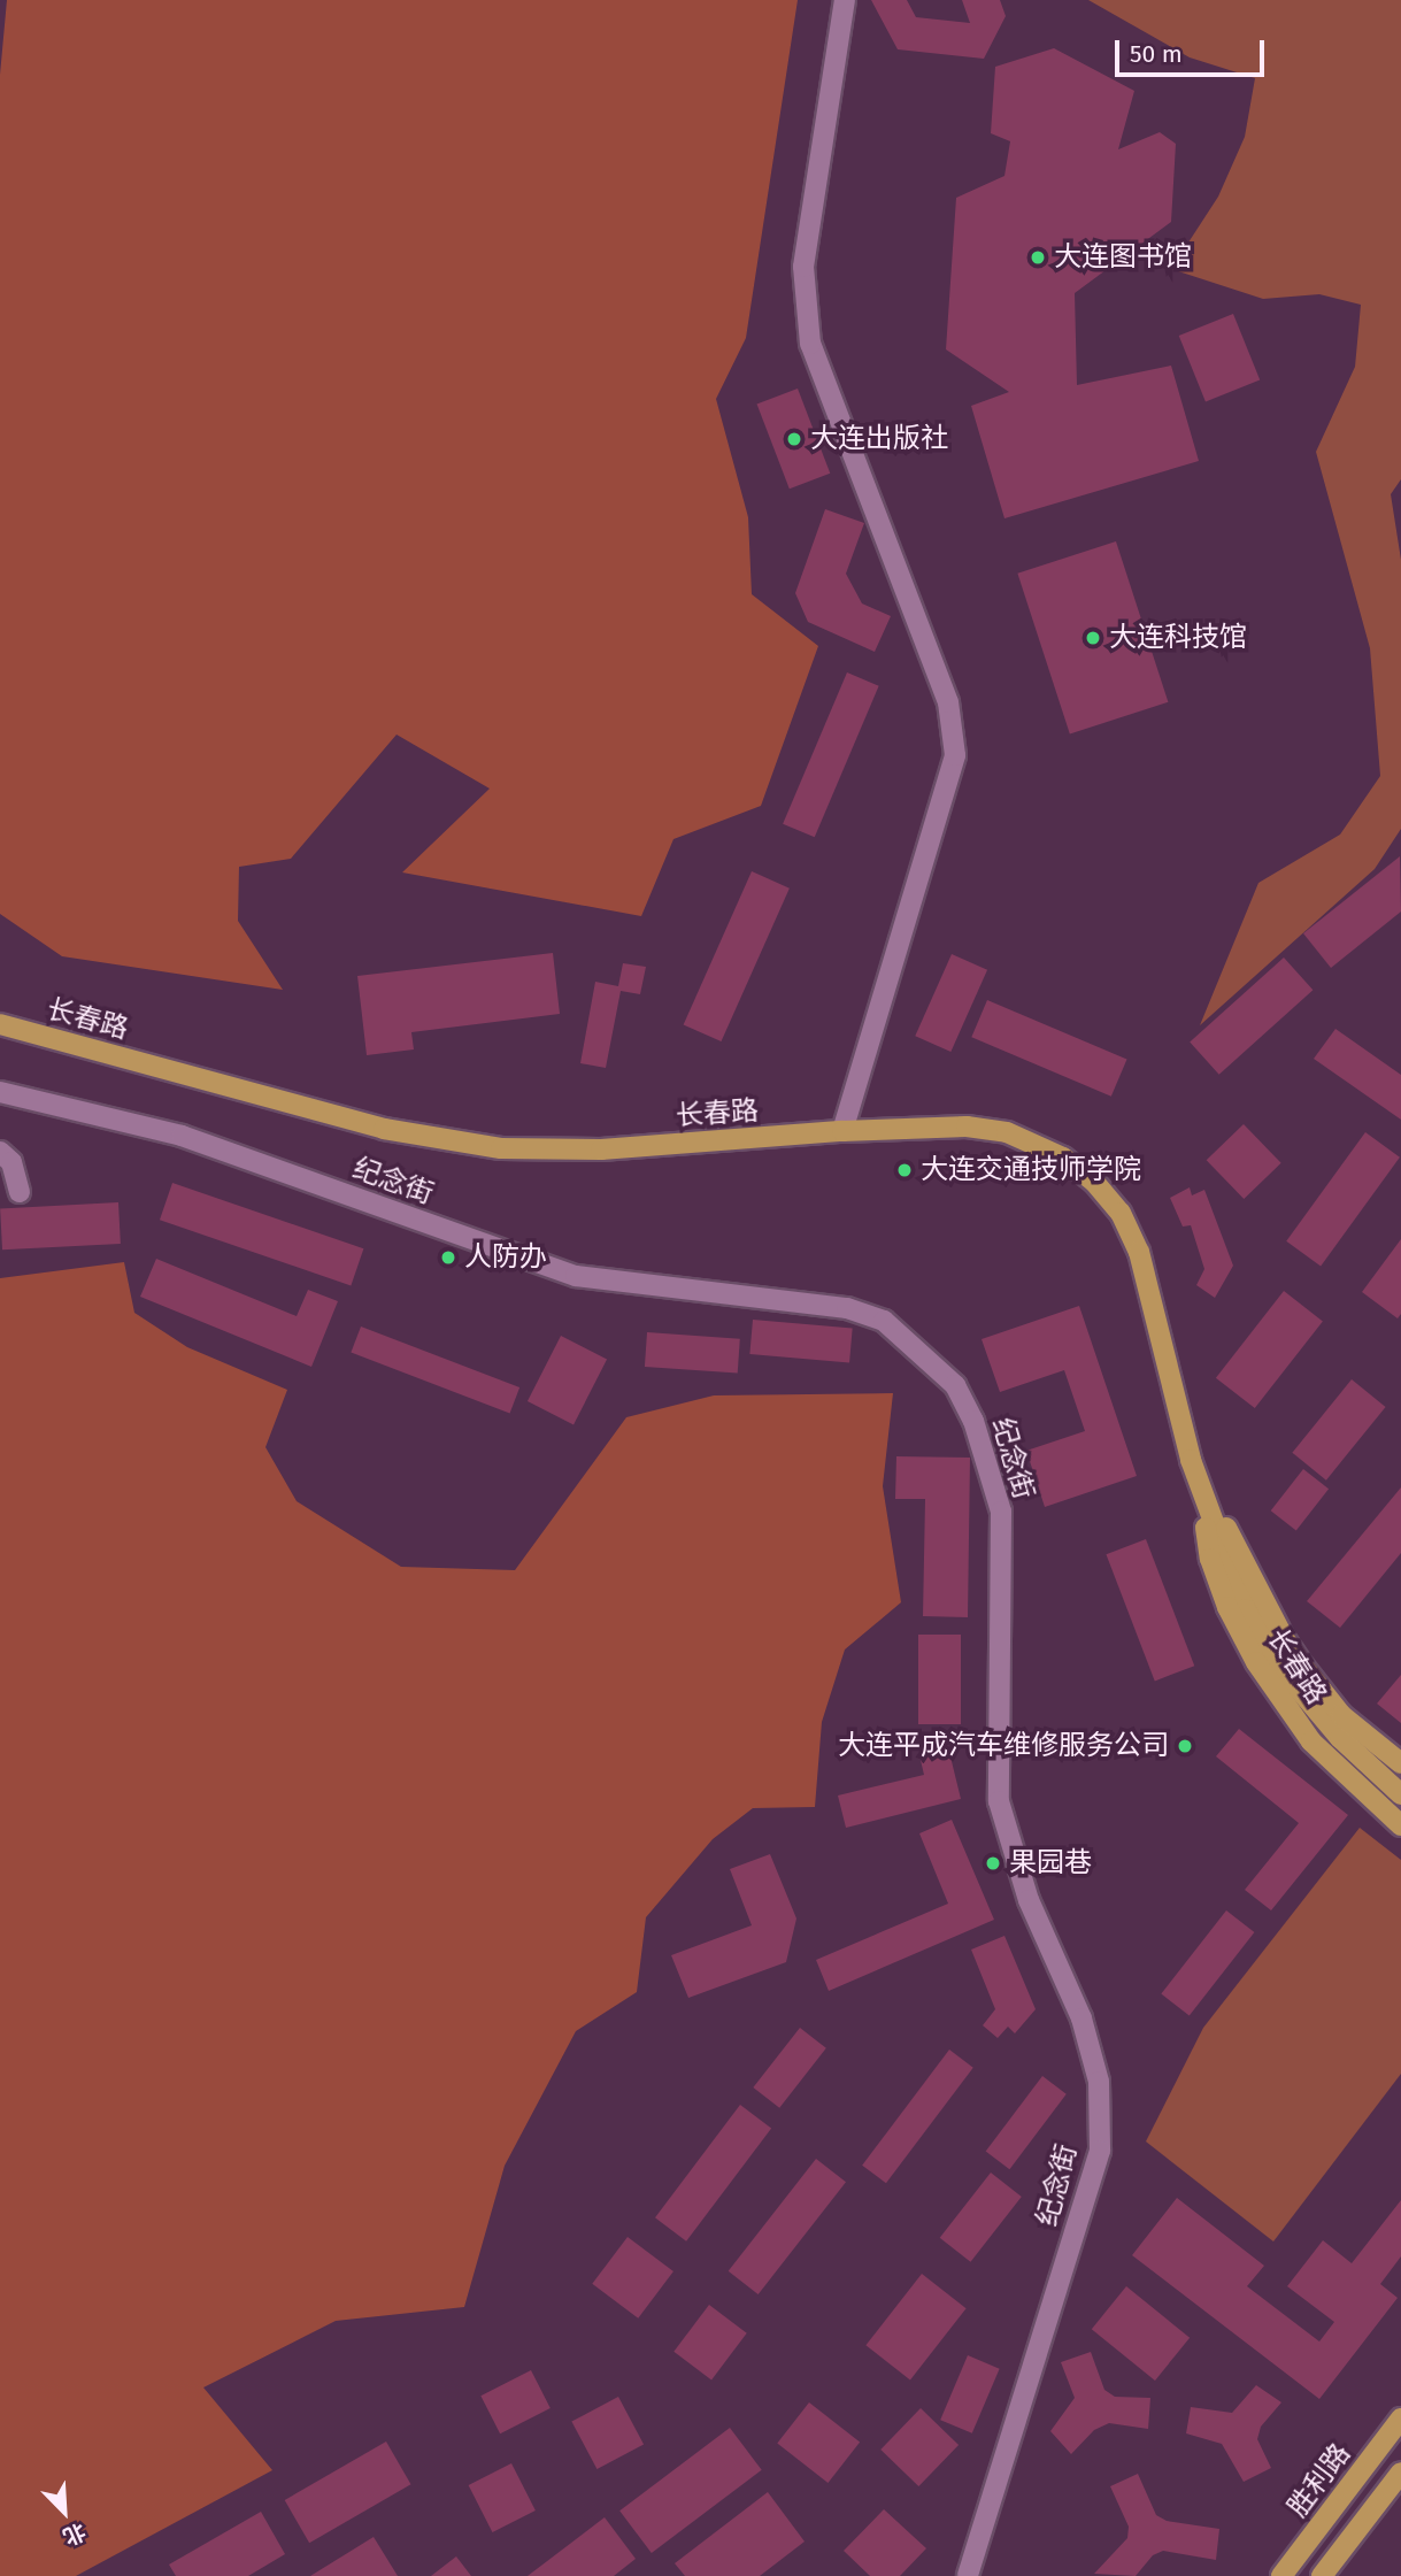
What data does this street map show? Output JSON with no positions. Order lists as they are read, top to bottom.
{
  "streets": {
    "main road": ["长春路", "胜利路"],
    "street": ["纪念街"]
  },
  "places": [
    "大连图书馆",
    "大连出版社",
    "大连科技馆",
    "大连交通技师学院",
    "人防办",
    "大连平成汽车维修服务公司",
    "果园巷"
  ],
  "scale_bar": "50 m",
  "north": "bottom right"
}
